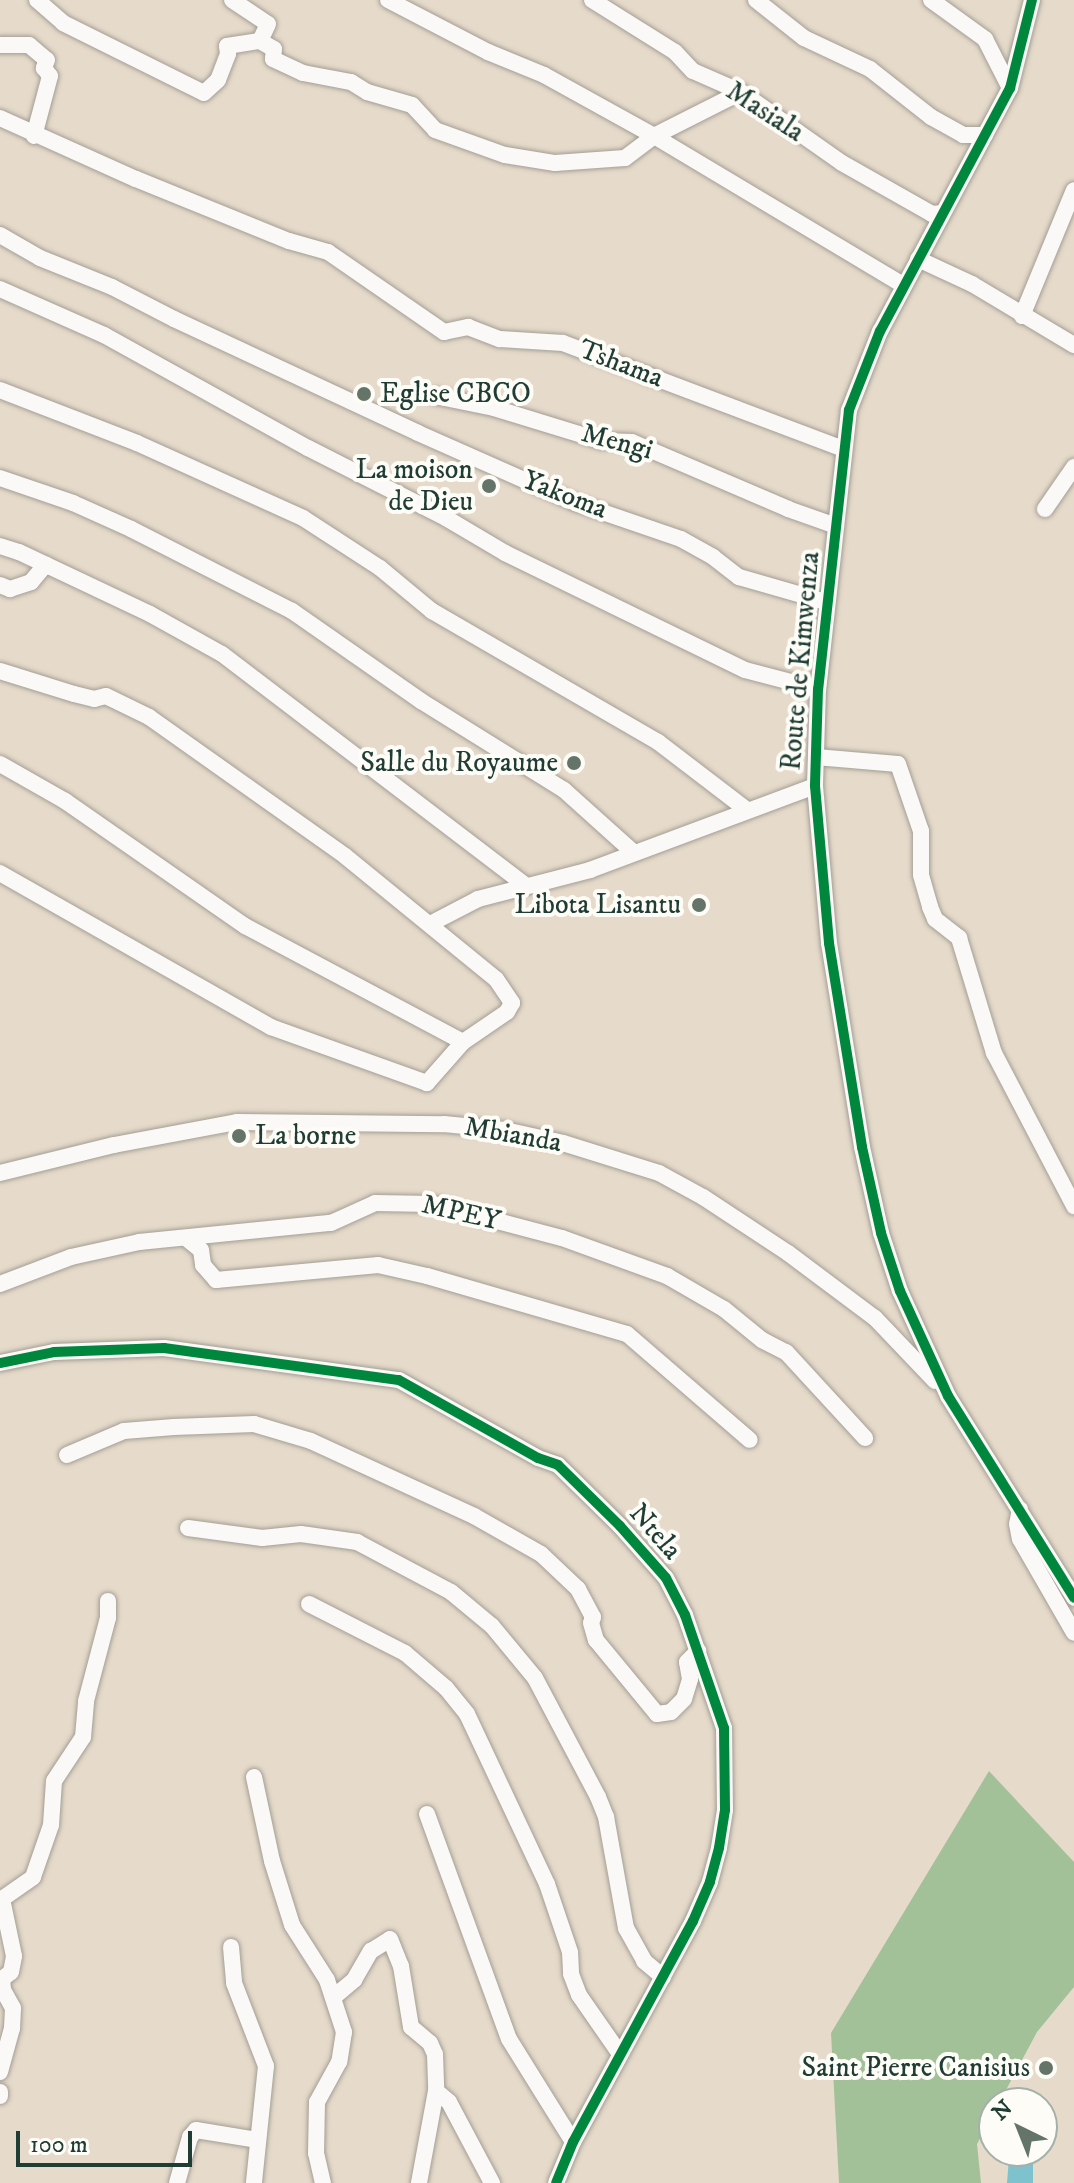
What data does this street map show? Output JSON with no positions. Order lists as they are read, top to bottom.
{
  "streets": {
    "street": [
      "Masiala",
      "Tshama",
      "Mengi",
      "Yakoma",
      "Route de Kimwenza",
      "Mbianda",
      "MPEY",
      "Ntela"
    ]
  },
  "crossings": [
    ["Masiala", "Route de Kimwenza"],
    ["Tshama", "Route de Kimwenza"],
    ["Mengi", "Route de Kimwenza"],
    ["Yakoma", "Route de Kimwenza"],
    ["Route de Kimwenza", "Mbianda"]
  ],
  "places": [
    "Eglise CBCO",
    "La moison de Dieu",
    "Salle du Royaume",
    "Libota Lisantu",
    "La borne",
    "Saint Pierre Canisius"
  ],
  "scale_bar": "100 m",
  "north": "top left"
}
